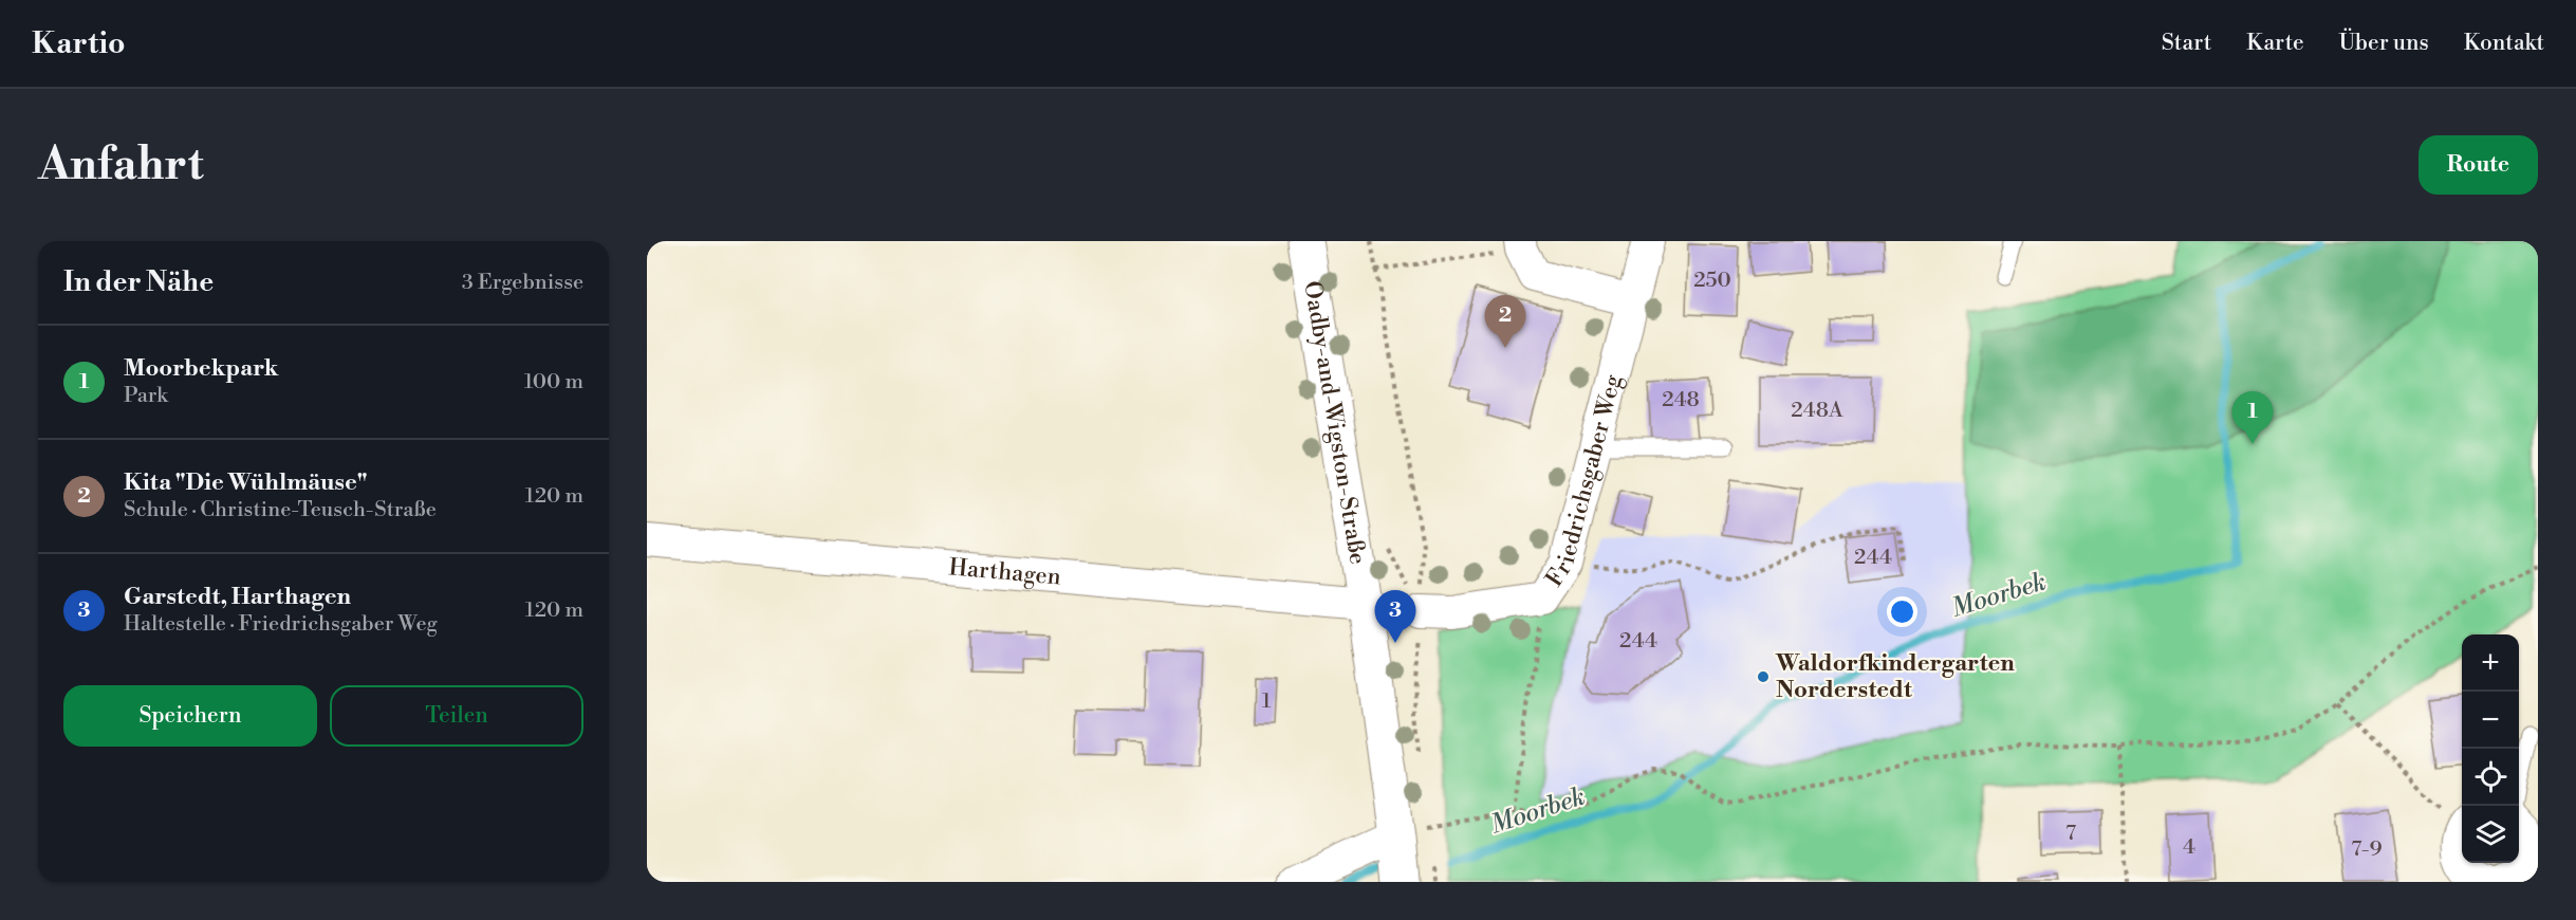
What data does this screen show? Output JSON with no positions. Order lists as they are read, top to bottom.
{
  "streets": {
    "main road": ["Oadby-and-Wigston-Straße"],
    "street": ["Friedrichsgaber Weg", "Harthagen"]
  },
  "crossings": [
    ["Oadby-and-Wigston-Straße", "Harthagen"]
  ],
  "water": ["Moorbek"],
  "places": ["Waldorfkindergarten Norderstedt"],
  "house_numbers": [
    "250",
    "248",
    "248A",
    "244",
    "244",
    "1",
    "7",
    "4",
    "7-9"
  ],
  "page": {
    "header": "Kartio",
    "nav": [
      "Start",
      "Karte",
      "Über uns",
      "Kontakt"
    ],
    "buttons": [
      "Route",
      ["Speichern", "Teilen"]
    ],
    "title": "Anfahrt",
    "heading": ["In der Nähe", "3 Ergebnisse"],
    "pins": ["2", "1", "3"],
    "list": [
      {
        "mark": "1",
        "name": "Moorbekpark",
        "note": "Park",
        "value": "100 m"
      },
      {
        "mark": "2",
        "name": "Kita \"Die Wühlmäuse\"",
        "note": "Schule · Christine-Teusch-Straße",
        "value": "120 m"
      },
      {
        "mark": "3",
        "name": "Garstedt, Harthagen",
        "note": "Haltestelle · Friedrichsgaber Weg",
        "value": "120 m"
      }
    ],
    "map_buttons": ["+", "−"]
  }
}
